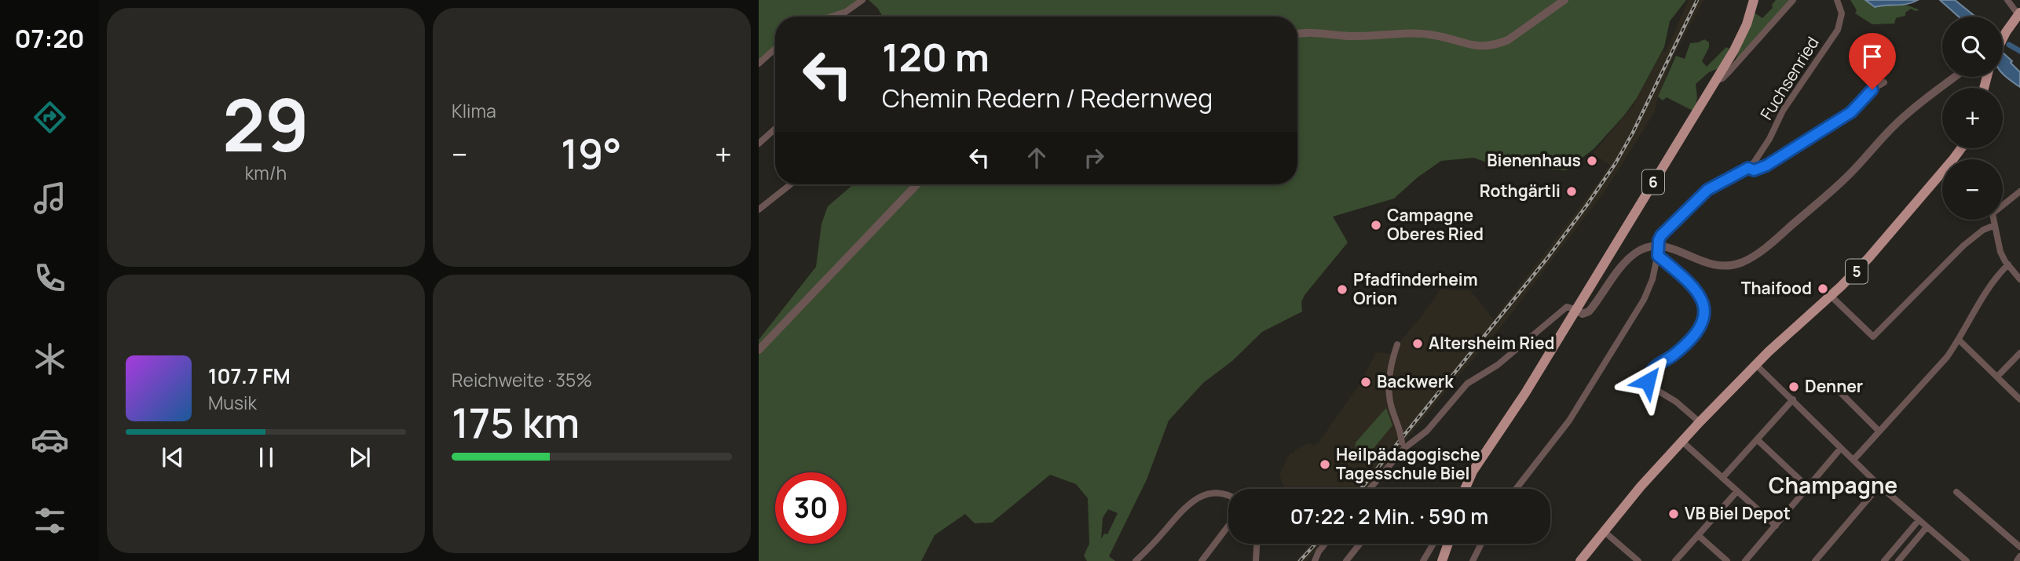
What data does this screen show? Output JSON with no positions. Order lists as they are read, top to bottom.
{
  "streets": {
    "main road": ["6", "5"],
    "street": ["Fuchsenried"]
  },
  "districts": ["Champagne"],
  "places": [
    "Bienenhaus",
    "Rothgärtli",
    "Campagne Oberes Ried",
    "Thaifood",
    "Pfadfinderheim Orion",
    "Altersheim Ried",
    "Backwerk",
    "Denner",
    "Heilpädagogische Tagesschule Biel",
    "VB Biel Depot"
  ],
  "page": {
    "tabs": "07:20",
    "tile": [
      ["29", "km/h"],
      "Klima",
      ["Reichweite · 35%", "175 km"]
    ],
    "map_buttons": ["+", "−"],
    "turn": ["120 m", "Chemin Redern / Redernweg"],
    "heat": ["−", "19°", "+"],
    "song": ["107.7 FM", "Musik"],
    "limit": "30",
    "trip": "07:22 · 2 Min. · 590 m"
  }
}
